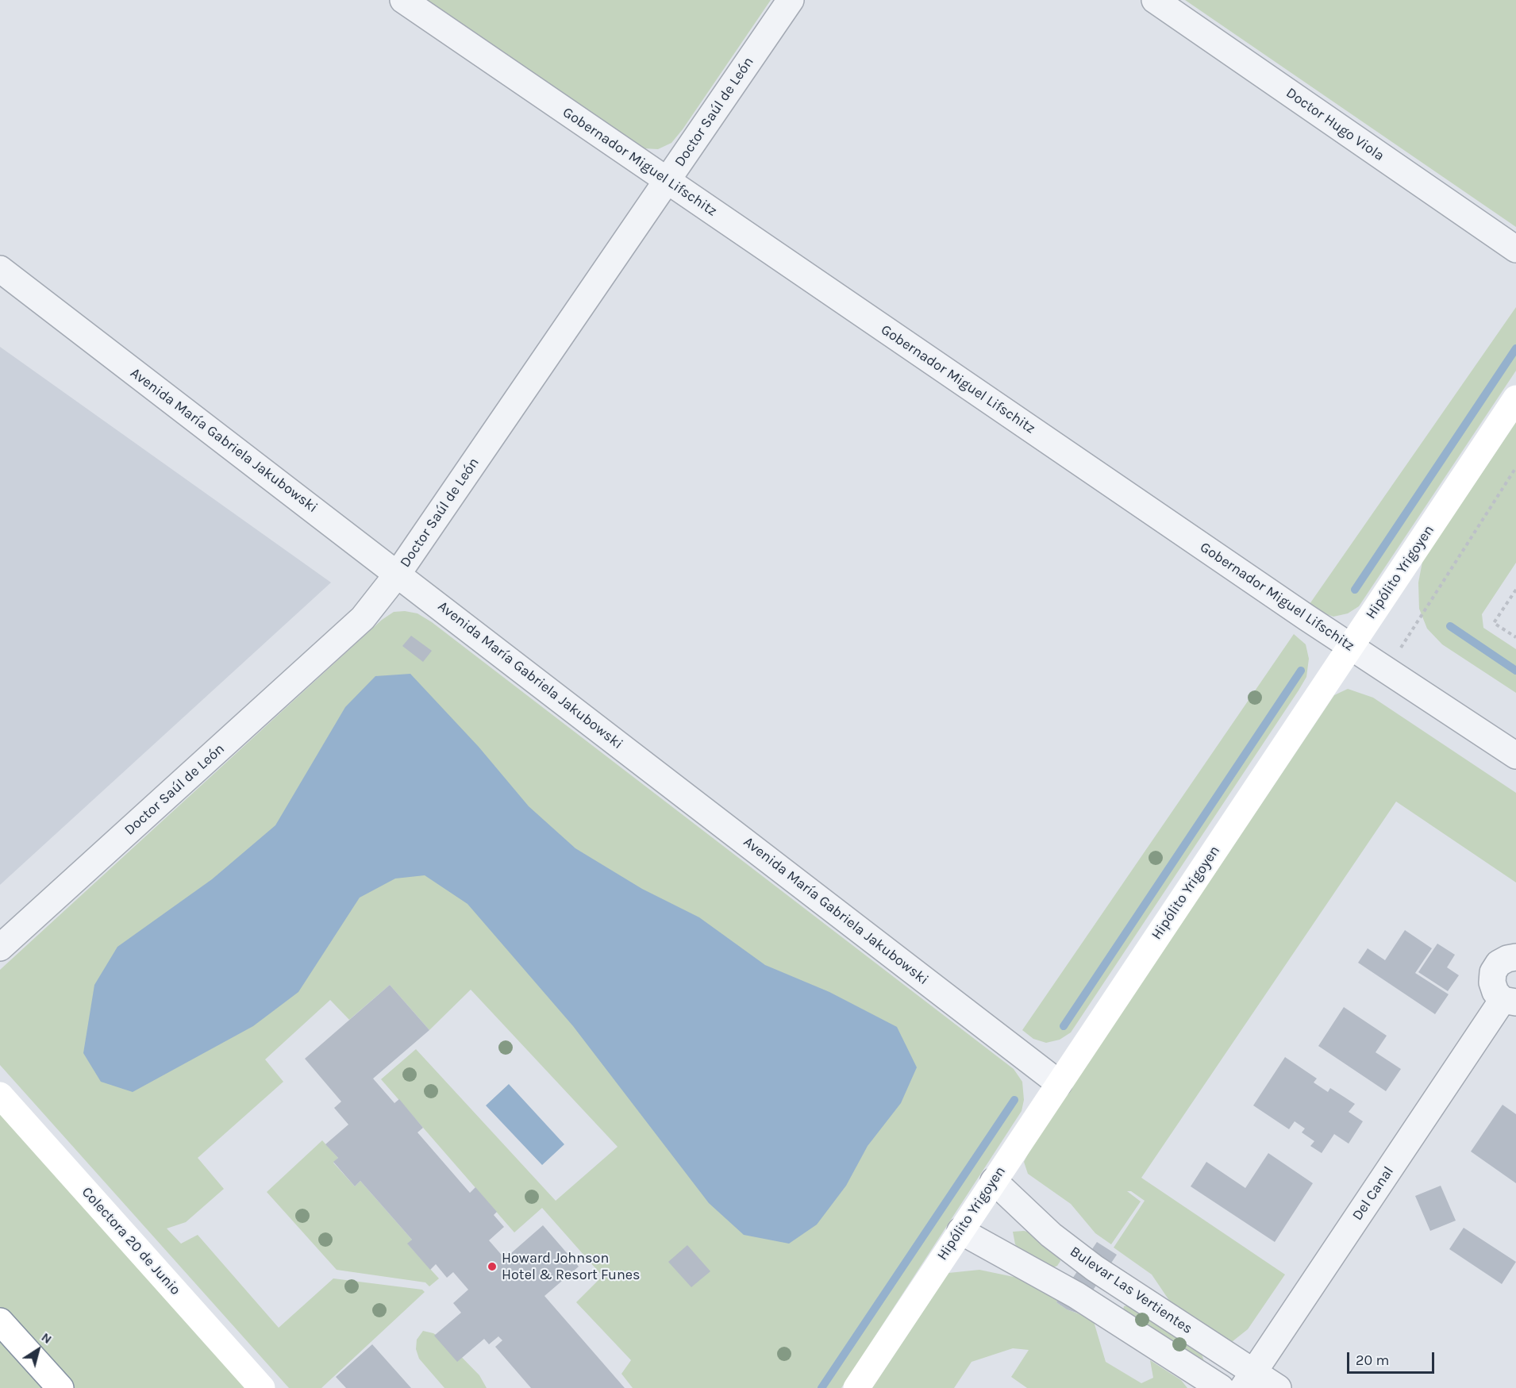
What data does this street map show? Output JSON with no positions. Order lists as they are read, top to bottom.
{
  "streets": {
    "main road": ["Hipólito Yrigoyen", "Colectora 20 de Junio"],
    "street": [
      "Doctor Saúl de León",
      "Doctor Hugo Viola",
      "Gobernador Miguel Lifschitz",
      "Avenida María Gabriela Jakubowski",
      "Del Canal",
      "Bulevar Las Vertientes"
    ]
  },
  "crossings": [
    ["Doctor Saúl de León", "Gobernador Miguel Lifschitz"],
    ["Doctor Saúl de León", "Avenida María Gabriela Jakubowski"],
    ["Gobernador Miguel Lifschitz", "Hipólito Yrigoyen"],
    ["Avenida María Gabriela Jakubowski", "Hipólito Yrigoyen"],
    ["Hipólito Yrigoyen", "Bulevar Las Vertientes"],
    ["Del Canal", "Bulevar Las Vertientes"]
  ],
  "places": ["Howard Johnson Hotel & Resort Funes"],
  "scale_bar": "20 m",
  "north": "top right"
}
